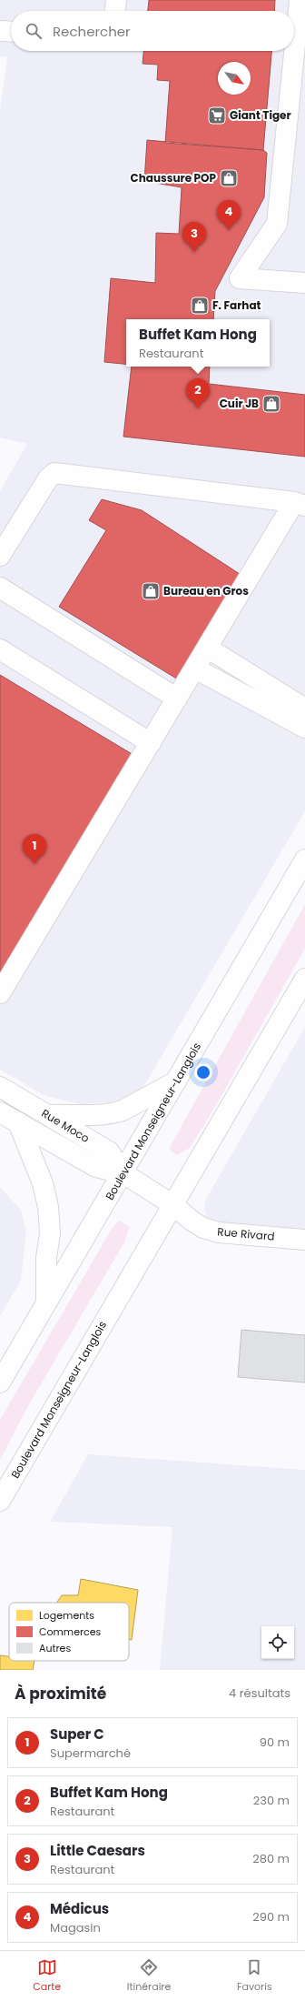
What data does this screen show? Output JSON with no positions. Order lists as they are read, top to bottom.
{
  "streets": {
    "main road": ["Boulevard Monseigneur-Langlois", "Rue Moco", "Rue Rivard"]
  },
  "crossings": [
    ["Boulevard Monseigneur-Langlois", "Rue Moco"],
    ["Boulevard Monseigneur-Langlois", "Rue Rivard"],
    ["Rue Moco", "Rue Rivard"]
  ],
  "places": {
    "supermarket": ["Giant Tiger"],
    "shop": [
      "Chaussure POP",
      "F. Farhat",
      "Cuir JB",
      "Bureau en Gros"
    ]
  },
  "legend": ["Logements", "Commerces", "Autres"],
  "north": "bottom right",
  "page": {
    "search": "Rechercher",
    "pins": [
      "4",
      "3",
      "2",
      "1"
    ],
    "popup": ["Buffet Kam Hong", "Restaurant"],
    "heading": ["À proximité", "4 résultats"],
    "list": [
      {
        "mark": "1",
        "name": "Super C",
        "note": "Supermarché",
        "value": "90 m"
      },
      {
        "mark": "2",
        "name": "Buffet Kam Hong",
        "note": "Restaurant",
        "value": "230 m"
      },
      {
        "mark": "3",
        "name": "Little Caesars",
        "note": "Restaurant",
        "value": "280 m"
      },
      {
        "mark": "4",
        "name": "Médicus",
        "note": "Magasin",
        "value": "290 m"
      }
    ],
    "nav": ["Carte", "Itinéraire", "Favoris"]
  }
}
